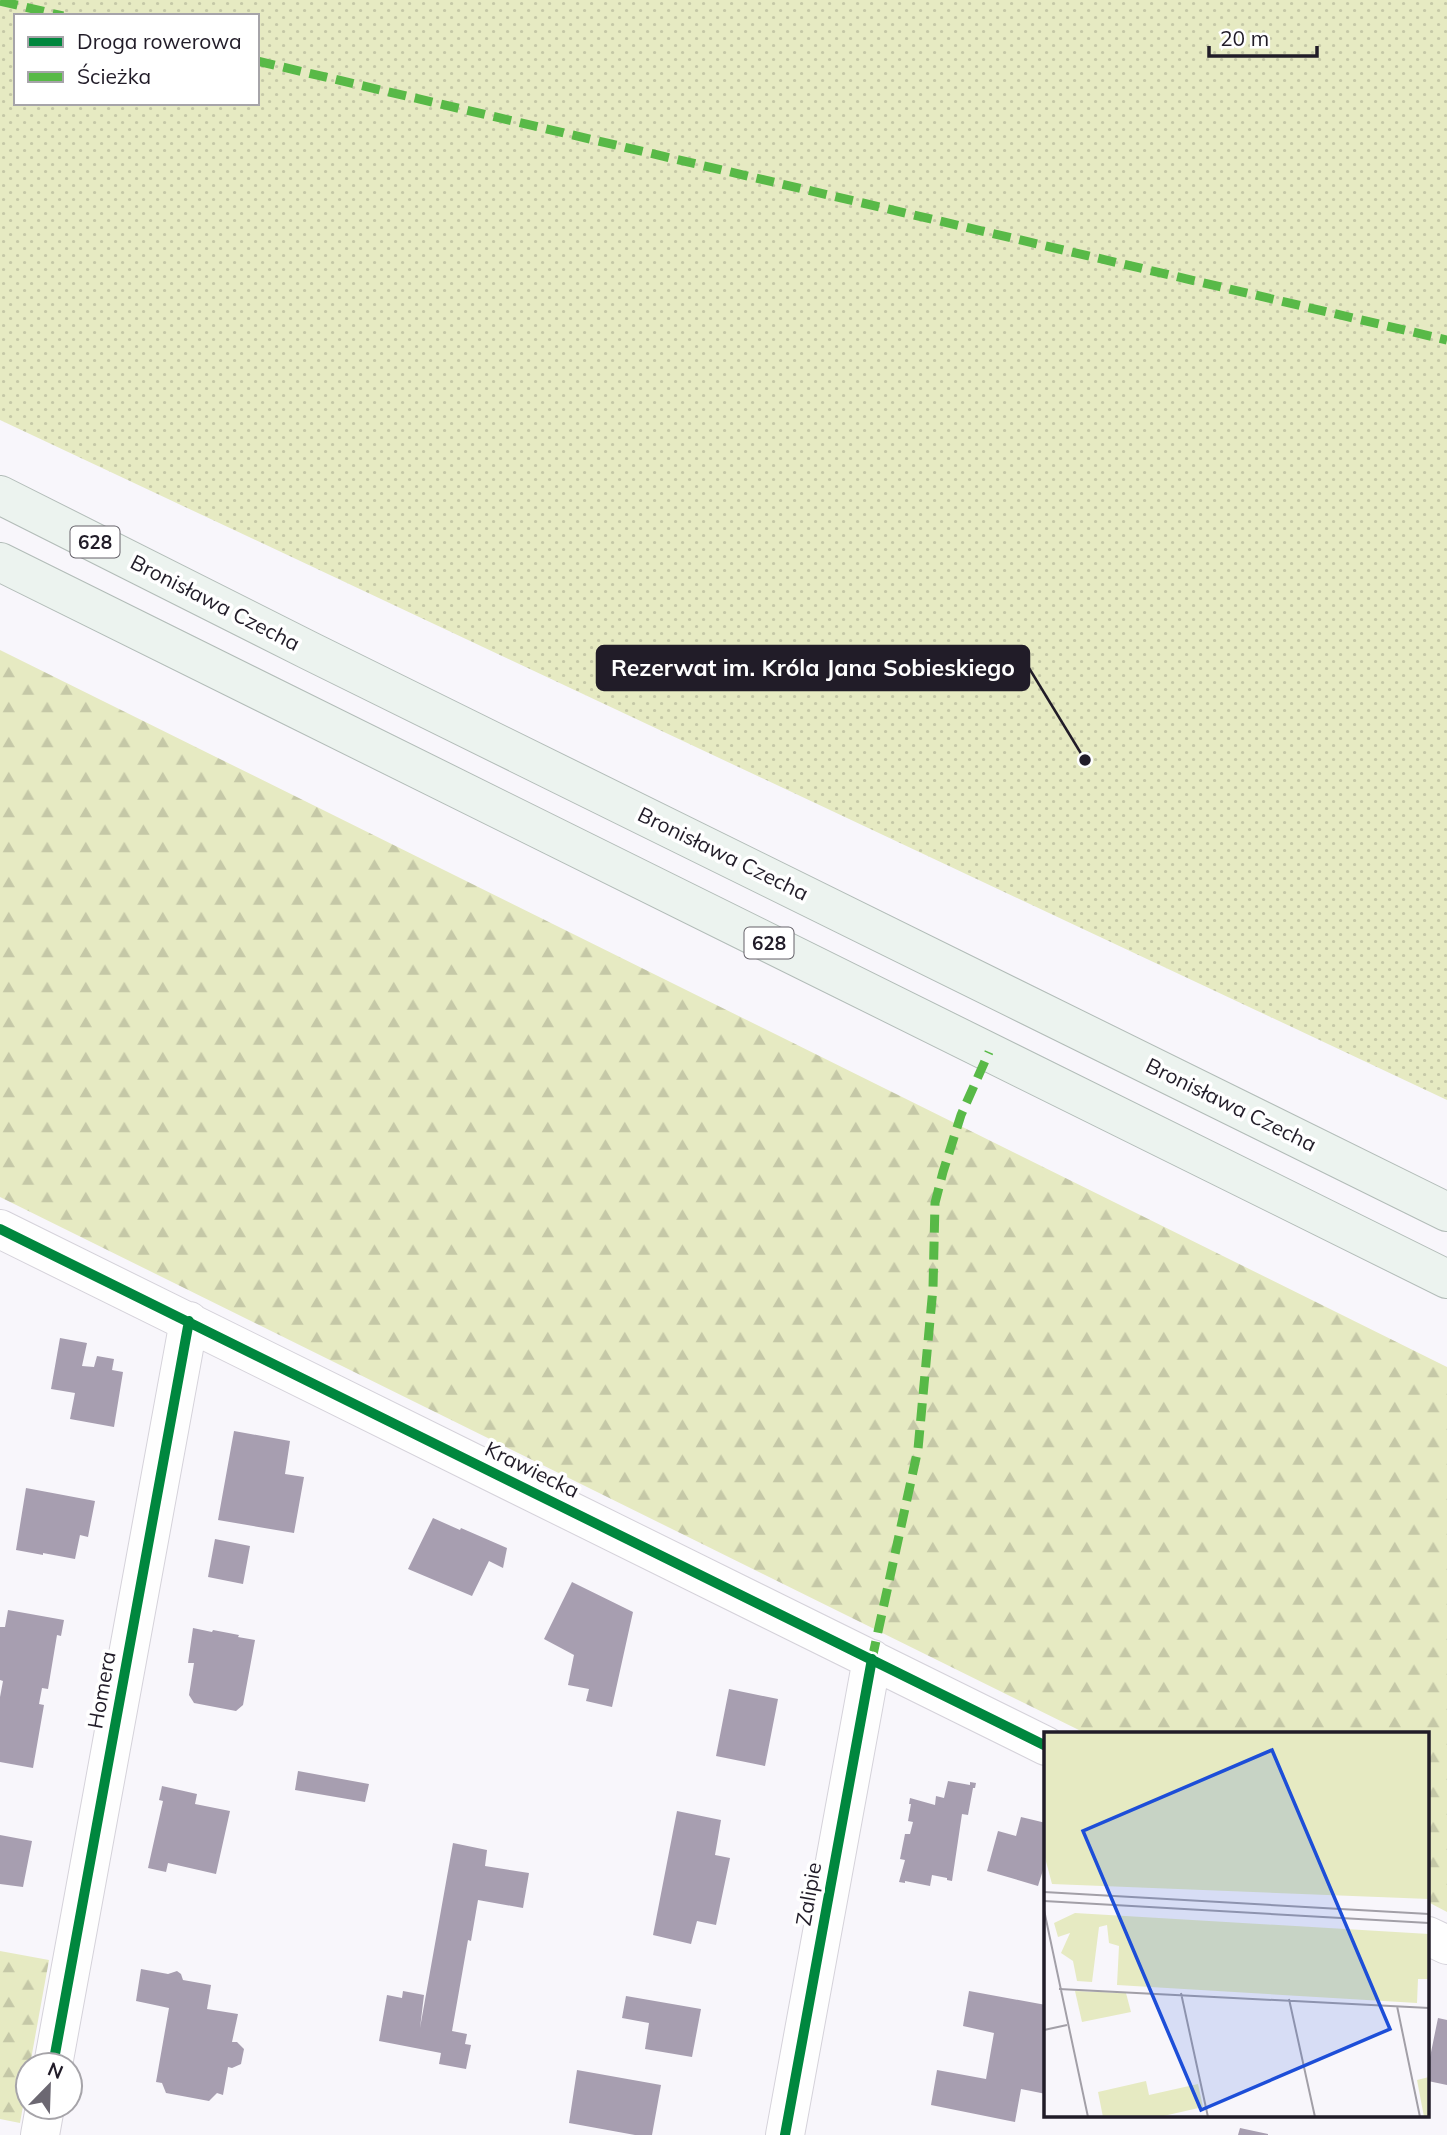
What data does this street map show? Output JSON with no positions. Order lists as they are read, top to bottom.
{
  "streets": {
    "main road": ["628", "Bronisława Czecha"],
    "street": ["Krawiecka", "Homera", "Zalipie"]
  },
  "crossings": [
    ["Krawiecka", "Homera"],
    ["Krawiecka", "Zalipie"]
  ],
  "places": ["Rezerwat im. Króla Jana Sobieskiego"],
  "legend": ["Droga rowerowa", "Ścieżka"],
  "scale_bar": "20 m",
  "north": "top right"
}
